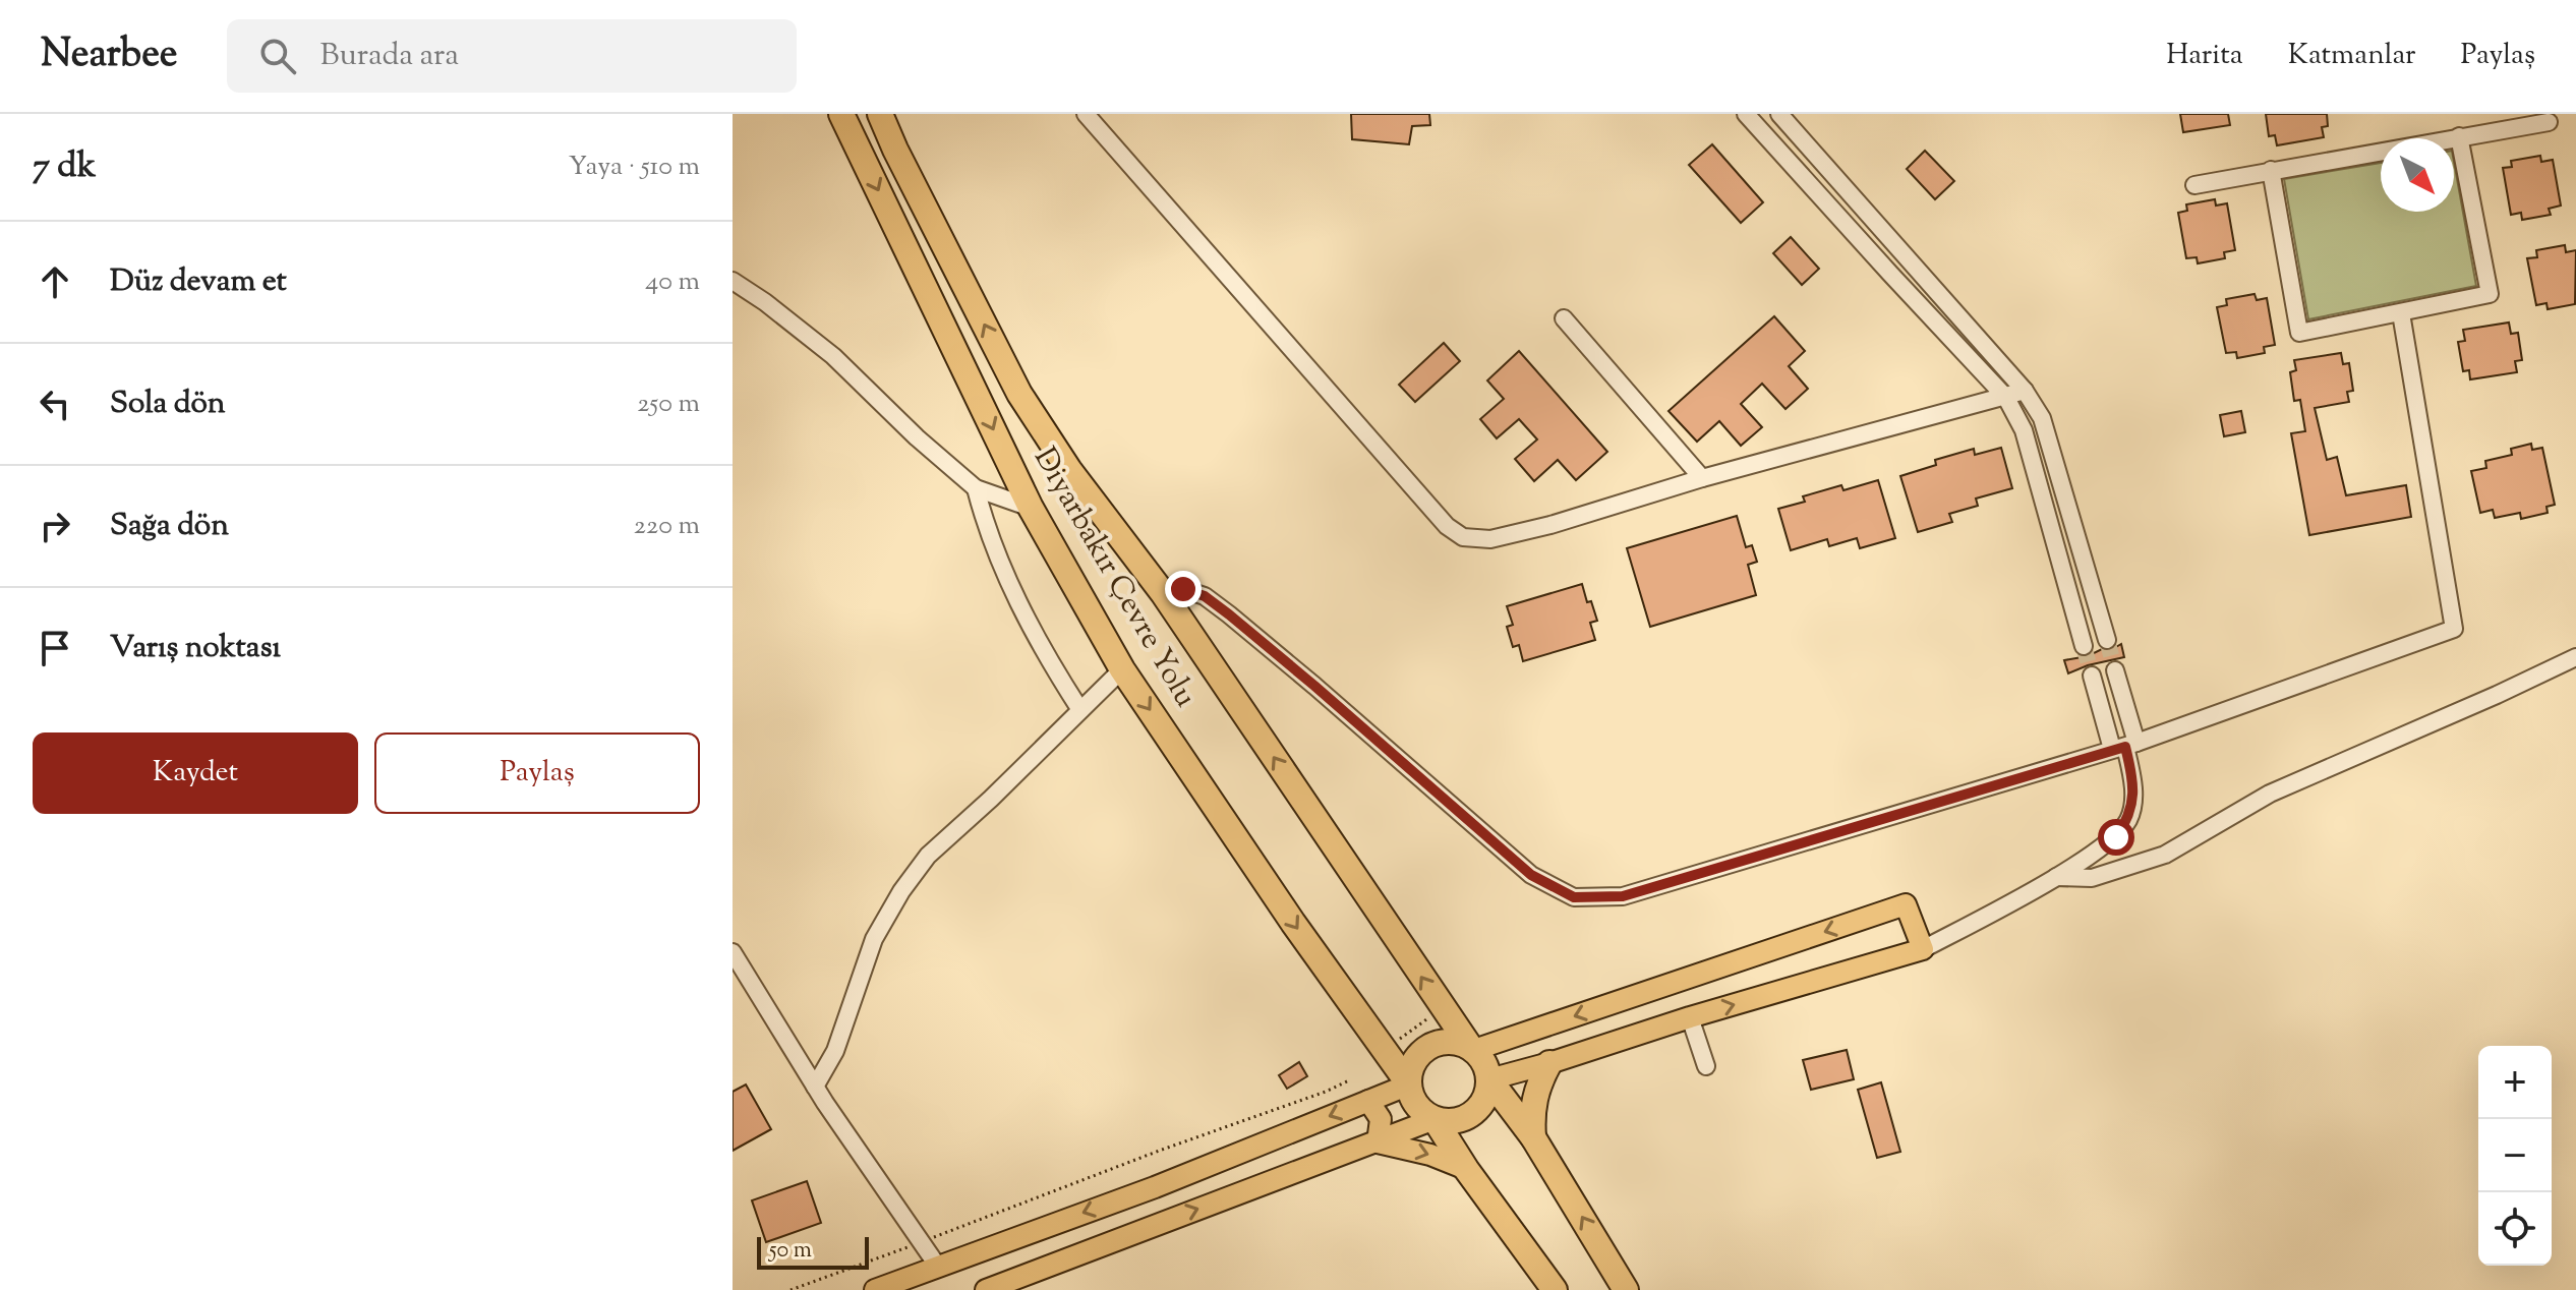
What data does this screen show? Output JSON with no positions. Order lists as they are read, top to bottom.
{
  "streets": {
    "highway": ["Diyarbakır Çevre Yolu"]
  },
  "scale_bar": "50 m",
  "north": "bottom right",
  "page": {
    "header": "Nearbee",
    "search": "Burada ara",
    "nav": ["Harita", "Katmanlar", "Paylaş"],
    "heading": ["7 dk", "Yaya · 510 m"],
    "list": [
      ["Düz devam et", "40 m"],
      ["Sola dön", "250 m"],
      ["Sağa dön", "220 m"],
      "Varış noktası"
    ],
    "buttons": ["Kaydet", "Paylaş"],
    "map_buttons": ["+", "−"],
    "scale": "50 m"
  }
}
